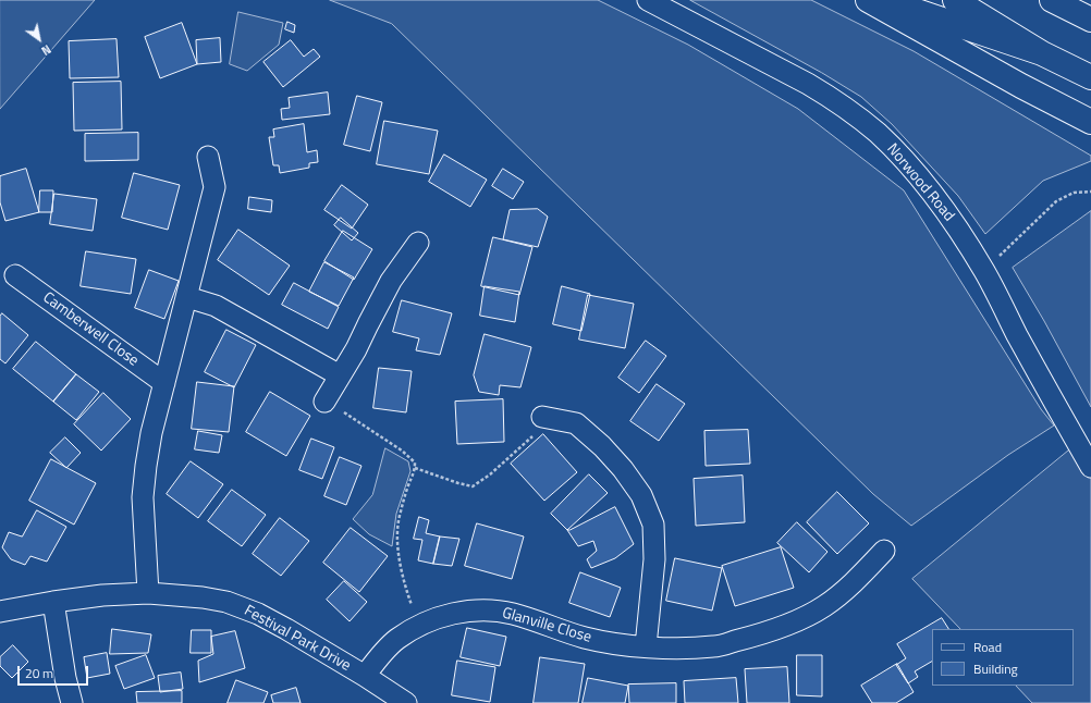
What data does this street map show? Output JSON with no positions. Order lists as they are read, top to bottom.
{
  "streets": {
    "street": [
      "Norwood Road",
      "Camberwell Close",
      "Glanville Close",
      "Festival Park Drive"
    ]
  },
  "crossings": [
    ["Glanville Close", "Festival Park Drive"]
  ],
  "legend": ["Road", "Building"],
  "scale_bar": "20 m",
  "north": "bottom right"
}
